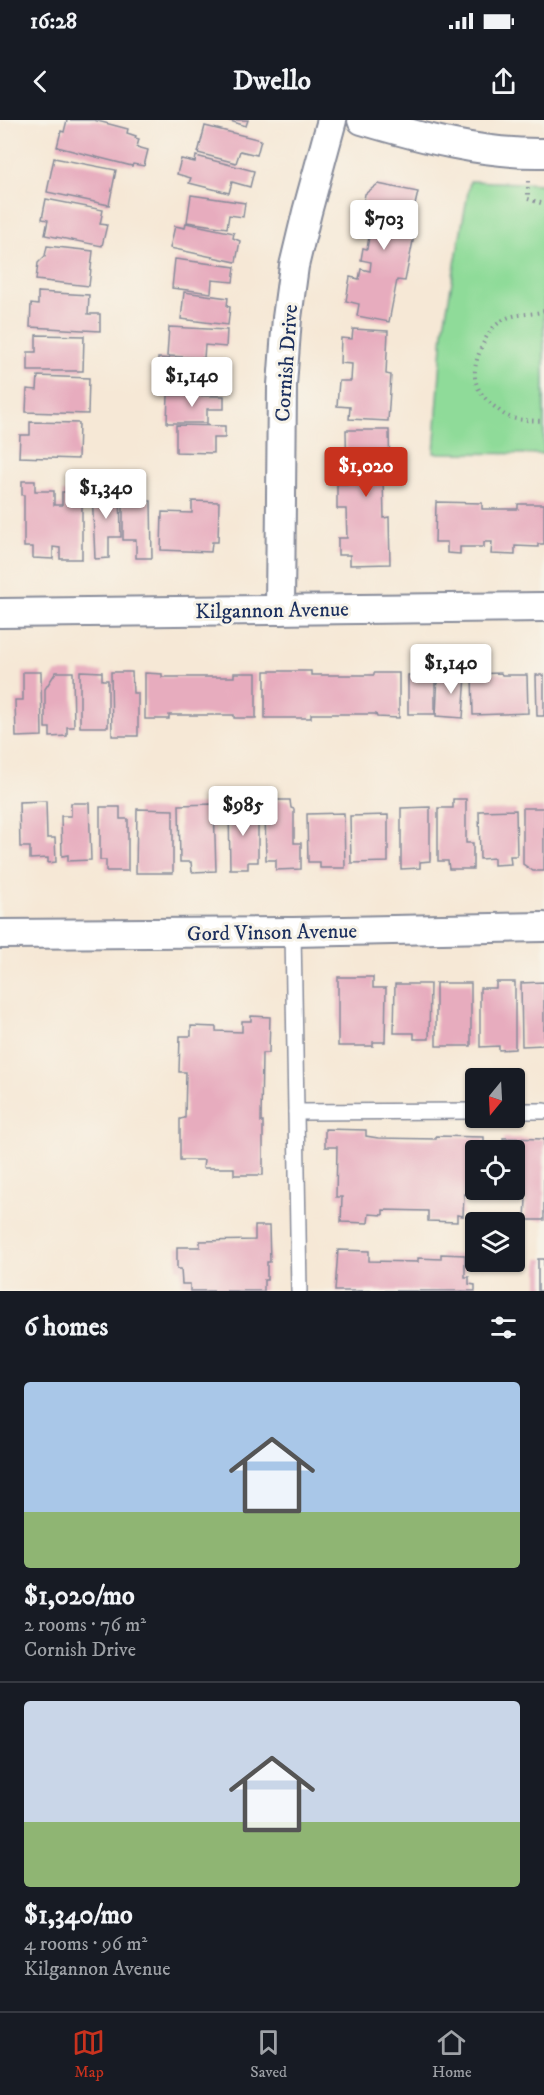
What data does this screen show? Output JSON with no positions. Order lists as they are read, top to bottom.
{
  "streets": {
    "street": ["Cornish Drive", "Kilgannon Avenue", "Gord Vinson Avenue"]
  },
  "crossings": [
    ["Cornish Drive", "Kilgannon Avenue"]
  ],
  "north": "bottom",
  "page": {
    "status": "16:28",
    "header": "Dwello",
    "price": [
      "$703",
      "$1,140",
      "$1,020",
      "$1,340",
      "$1,140",
      "$985"
    ],
    "heading": "6 homes",
    "list": [
      {
        "name": "$1,020/mo",
        "note": "2 rooms · 76 m² · Cornish Drive"
      },
      {
        "name": "$1,340/mo",
        "note": "4 rooms · 96 m² · Kilgannon Avenue"
      }
    ],
    "tabs": ["Map", "Saved", "Home"]
  }
}
